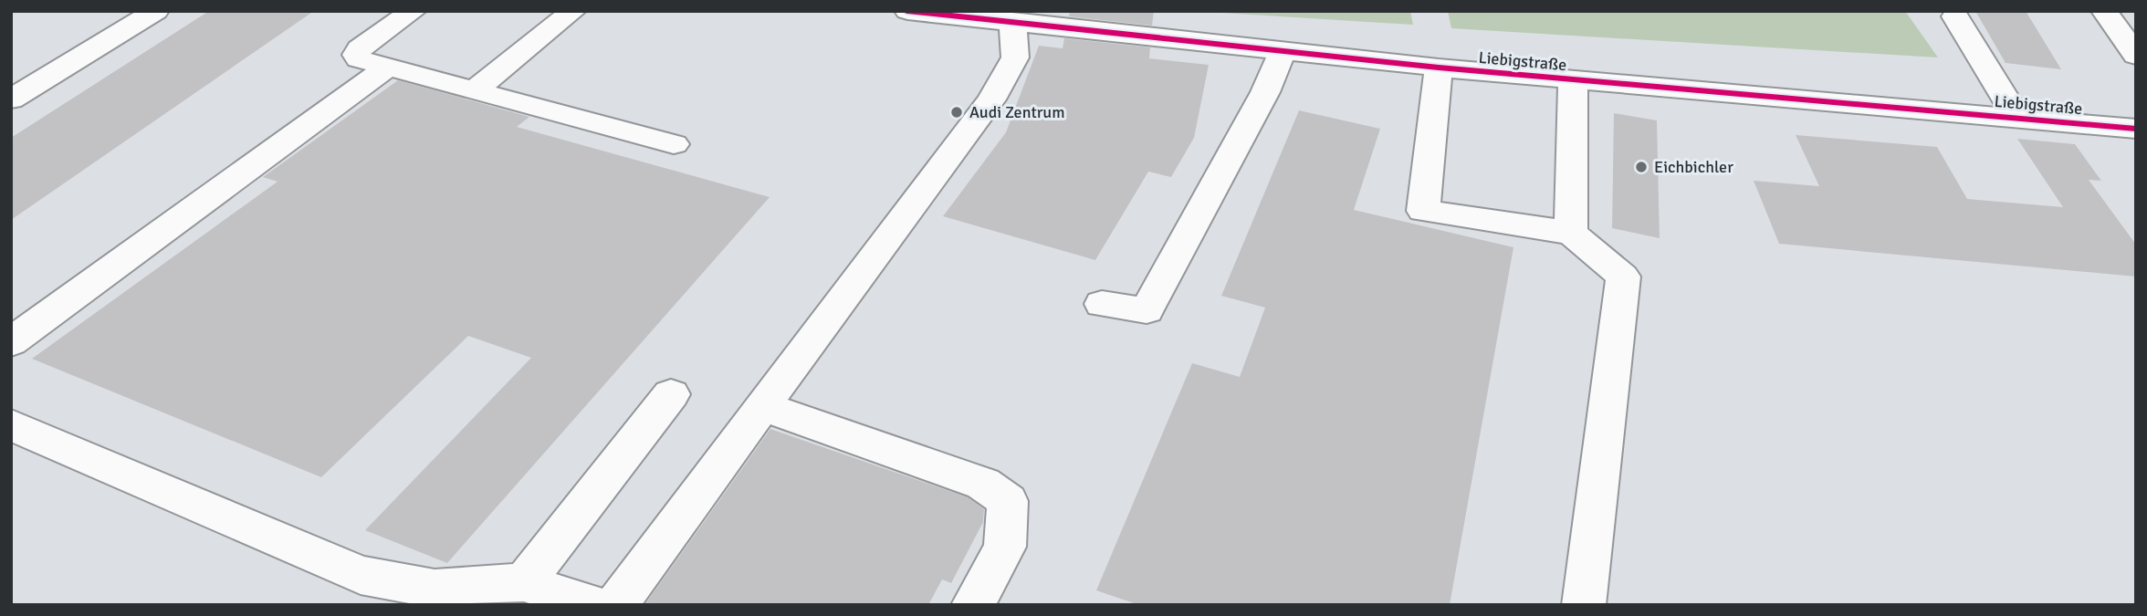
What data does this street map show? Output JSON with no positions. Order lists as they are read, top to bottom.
{
  "streets": {
    "street": ["Liebigstraße"]
  },
  "places": ["Audi Zentrum", "Eichbichler"]
}
